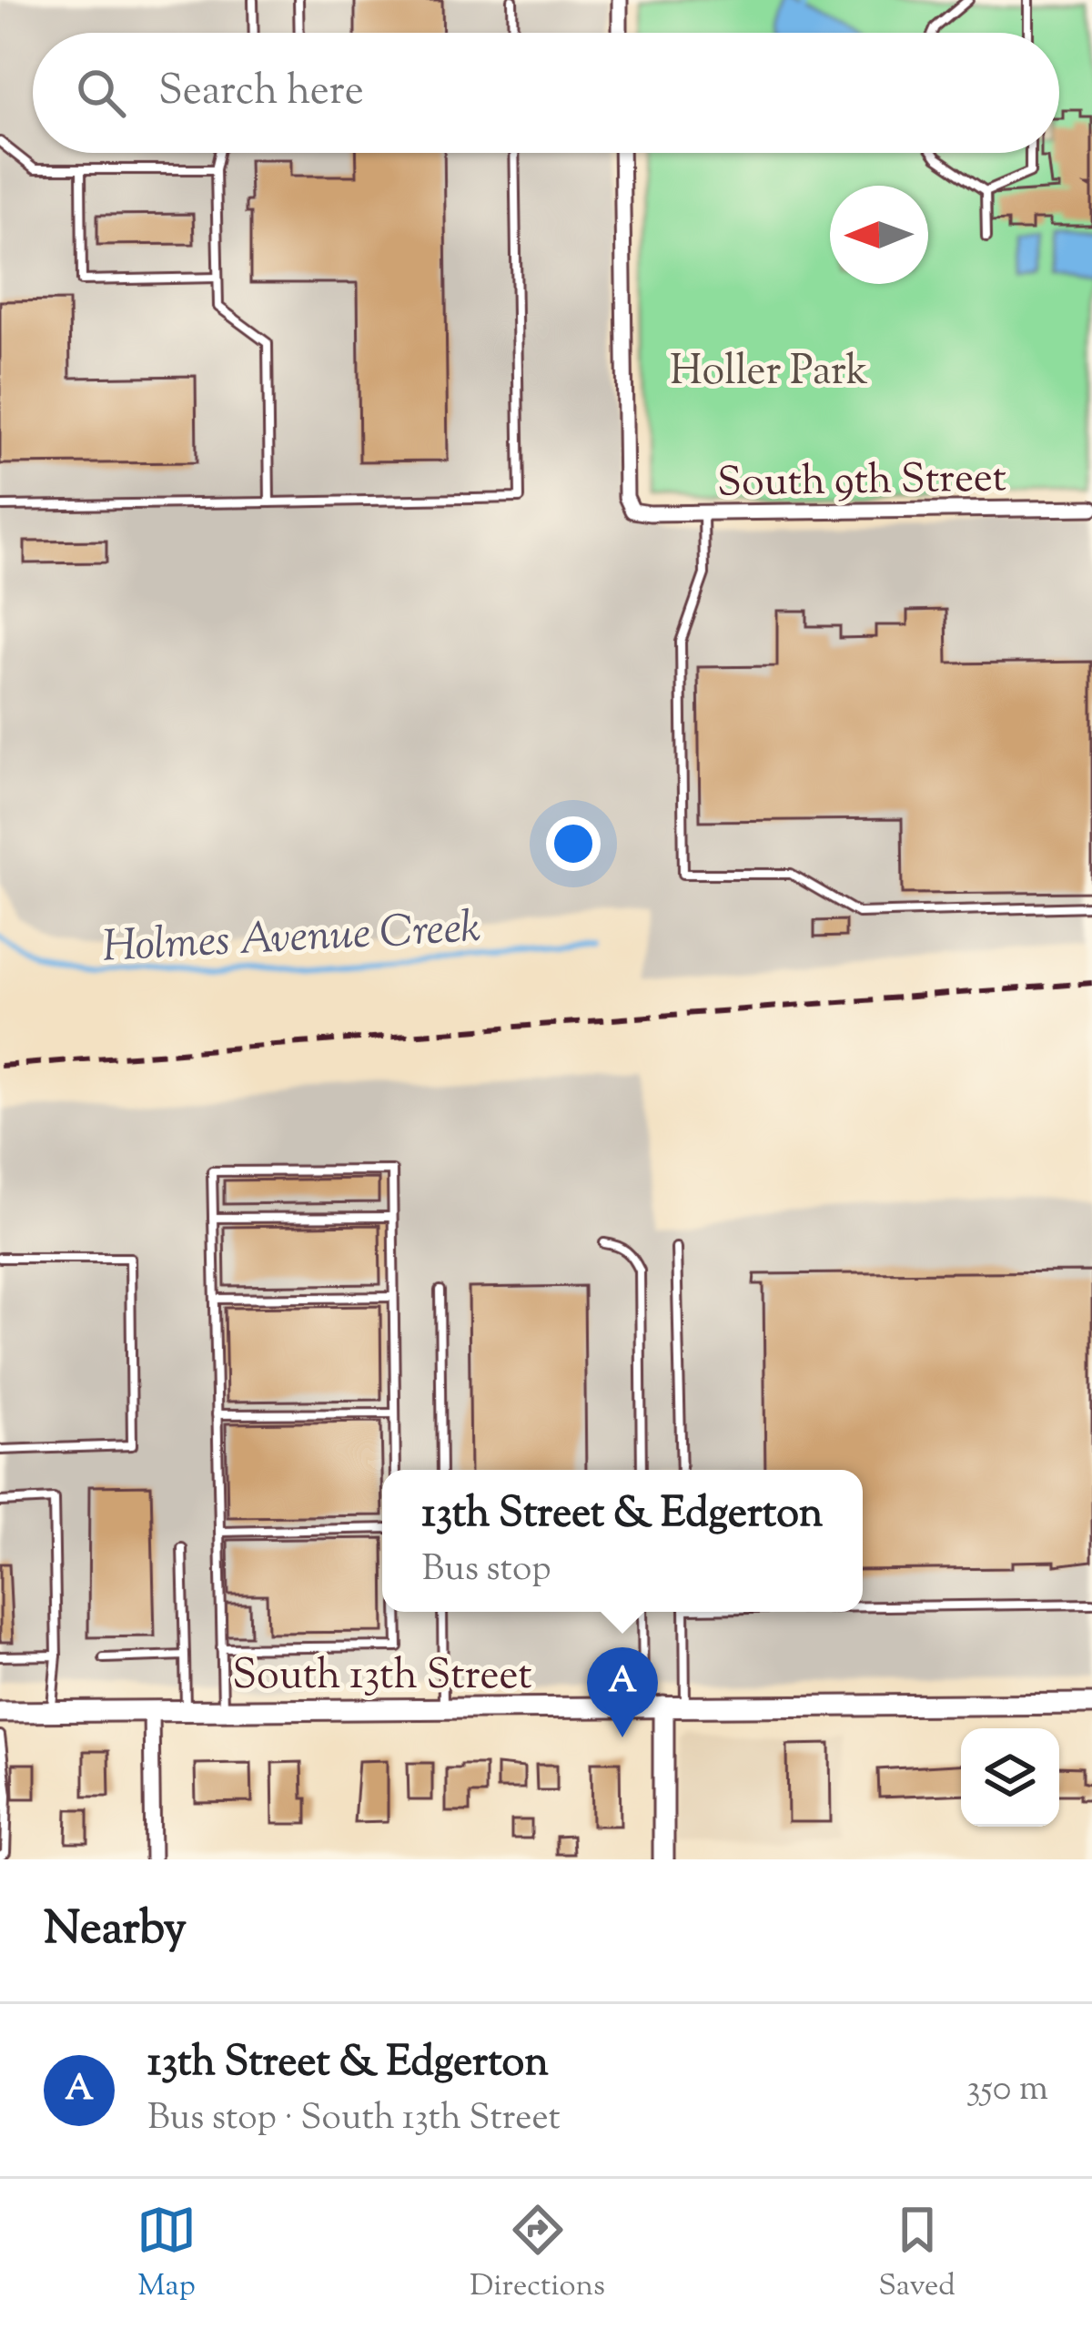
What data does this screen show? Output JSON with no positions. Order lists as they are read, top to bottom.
{
  "streets": {
    "street": ["South 9th Street", "South 13th Street"]
  },
  "water": ["Holmes Avenue Creek"],
  "parks": ["Holler Park"],
  "north": "left",
  "page": {
    "search": "Search here",
    "popup": ["13th Street & Edgerton", "Bus stop"],
    "pins": "A",
    "heading": "Nearby",
    "list": [
      {
        "mark": "A",
        "name": "13th Street & Edgerton",
        "note": "Bus stop · South 13th Street",
        "value": "350 m"
      }
    ],
    "nav": ["Map", "Directions", "Saved"]
  }
}
